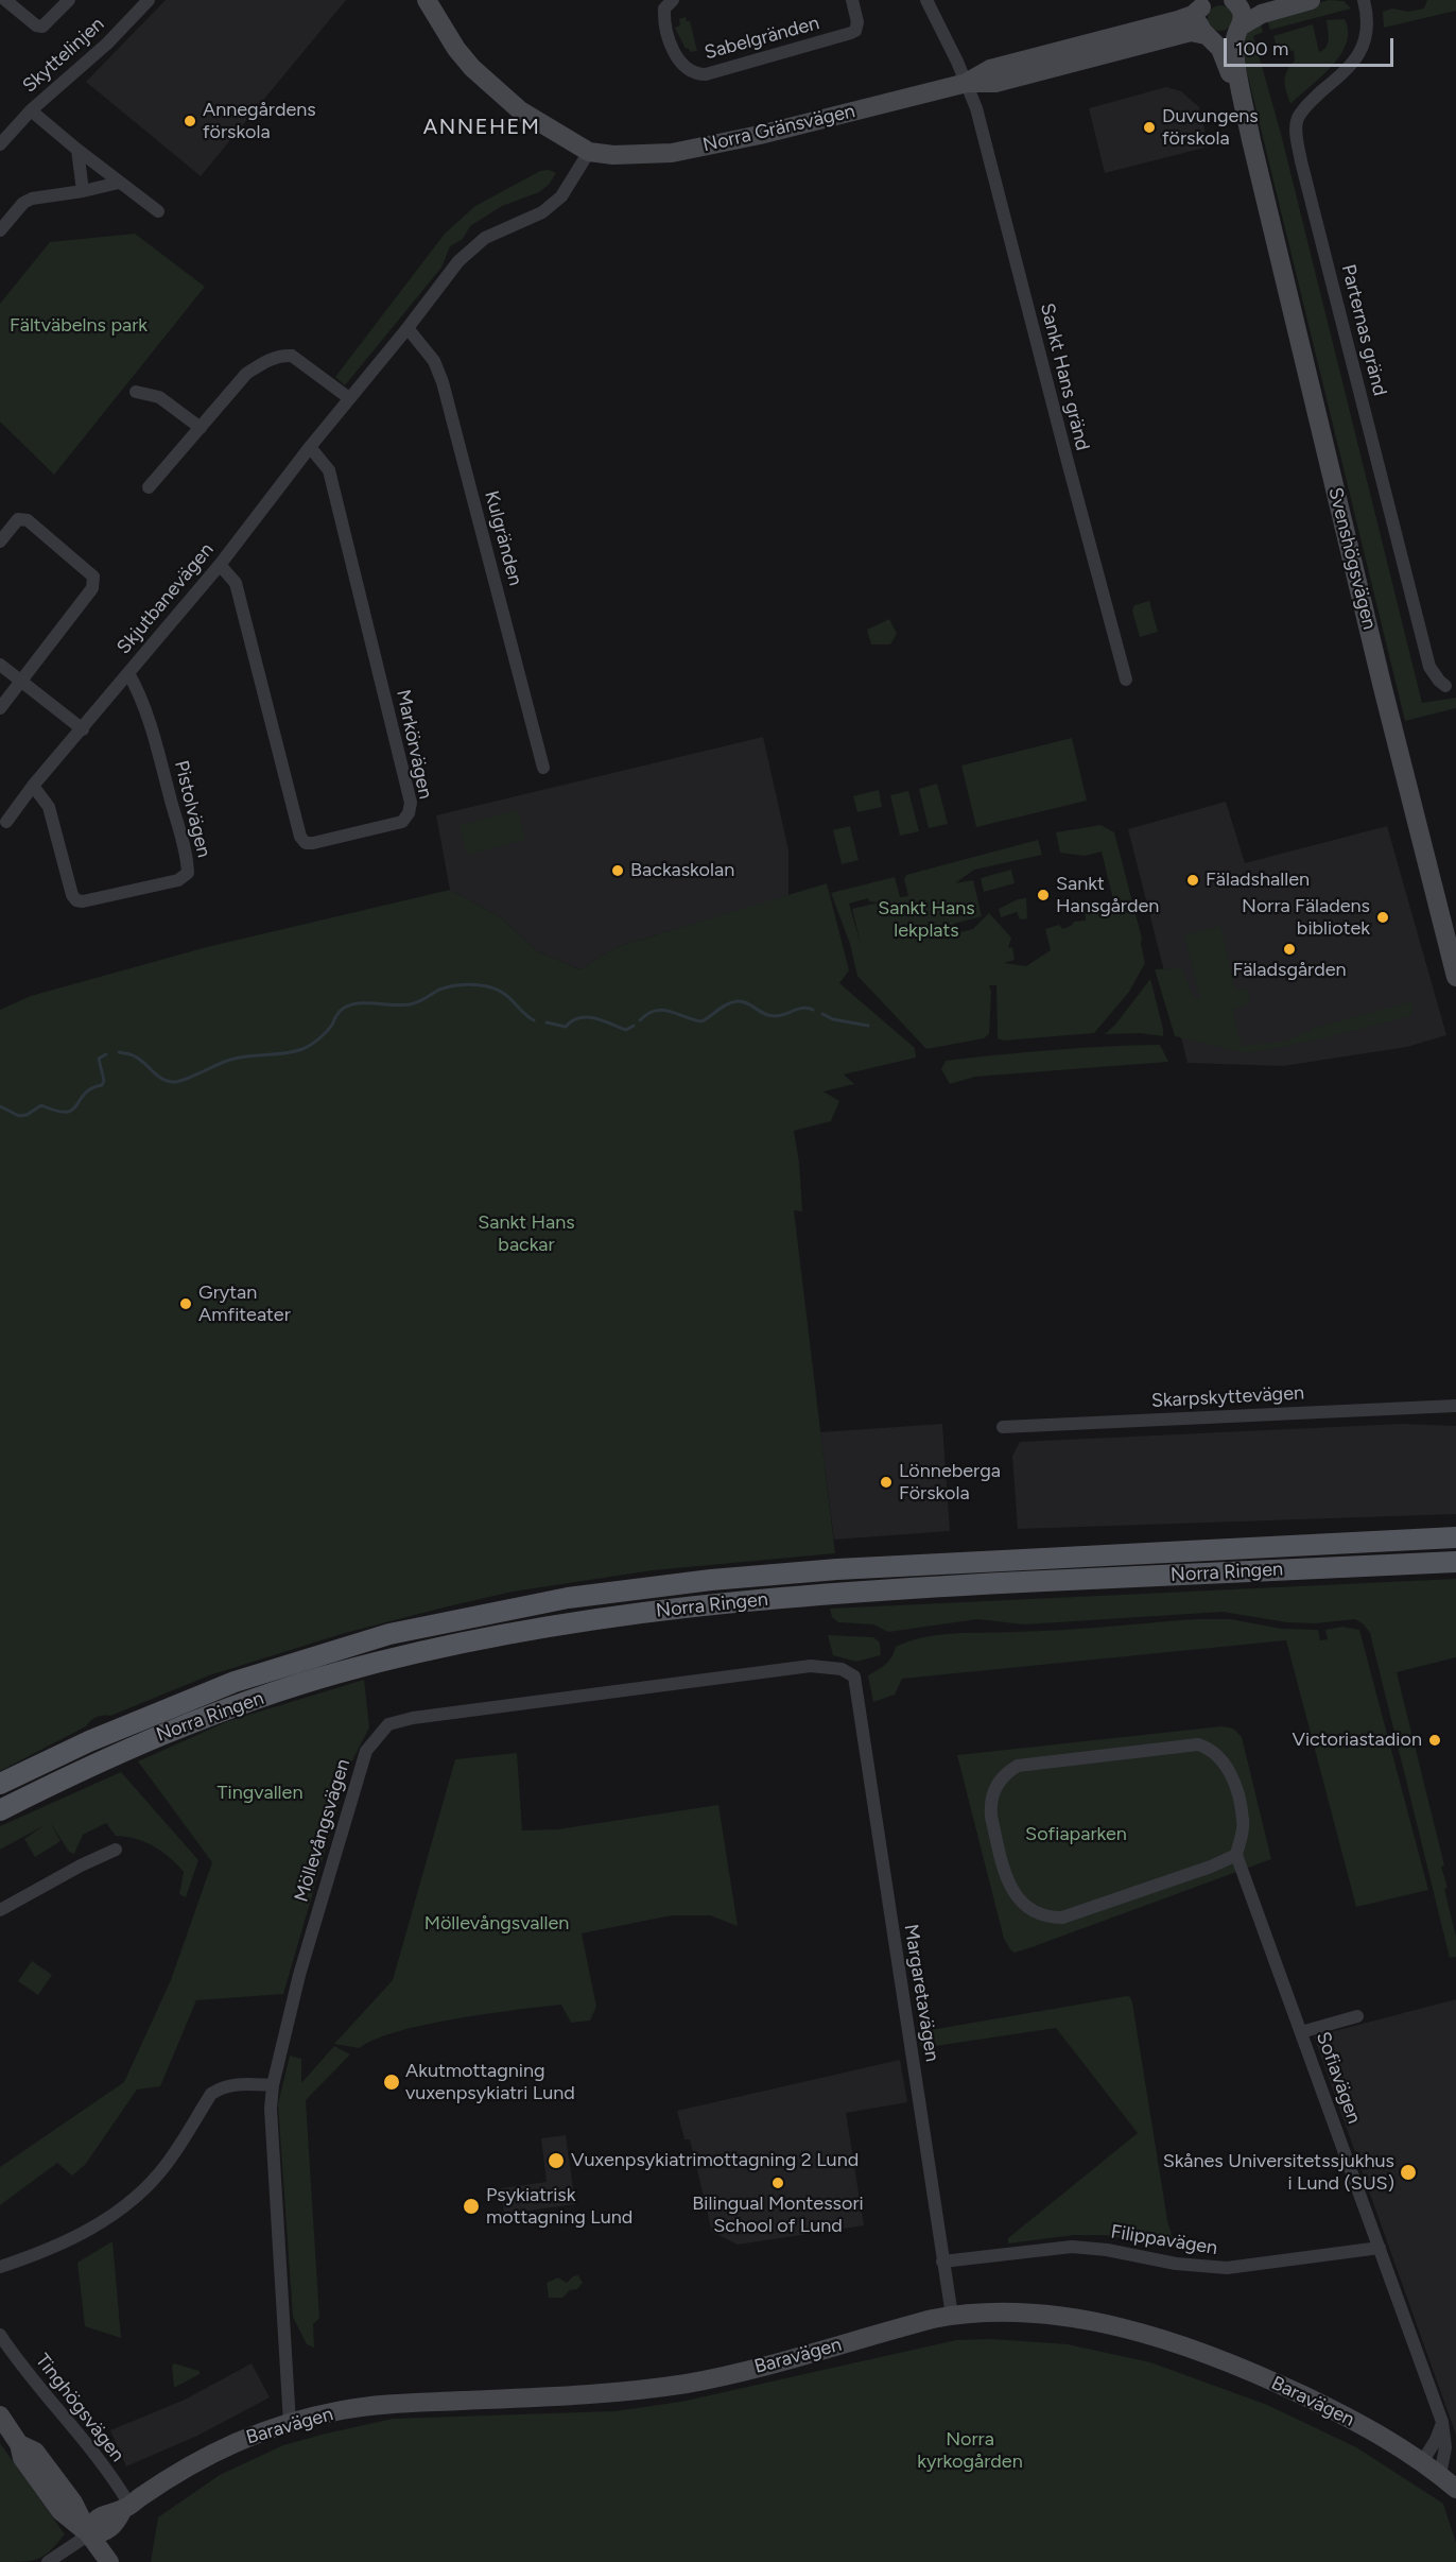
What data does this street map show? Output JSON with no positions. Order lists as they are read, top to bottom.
{
  "streets": {
    "main road": ["Norra Ringen"],
    "street": [
      "Sabelgränden",
      "Skyttelinjen",
      "Norra Gränsvägen",
      "Parternas gränd",
      "Sankt Hans gränd",
      "Kulgränden",
      "Svenshögsvägen",
      "Skjutbanevägen",
      "Markörvägen",
      "Pistolvägen",
      "Skarpskyttevägen",
      "Möllevångsvägen",
      "Margaretavägen",
      "Sofiavägen",
      "Filippavägen",
      "Baravägen",
      "Tinghögsvägen"
    ]
  },
  "crossings": [
    ["Norra Gränsvägen", "Sankt Hans gränd"],
    ["Norra Gränsvägen", "Svenshögsvägen"],
    ["Norra Gränsvägen", "Skjutbanevägen"],
    ["Kulgränden", "Skjutbanevägen"],
    ["Skjutbanevägen", "Markörvägen"],
    ["Skjutbanevägen", "Pistolvägen"],
    ["Möllevångsvägen", "Margaretavägen"],
    ["Möllevångsvägen", "Baravägen"],
    ["Margaretavägen", "Filippavägen"],
    ["Margaretavägen", "Baravägen"],
    ["Sofiavägen", "Filippavägen"],
    ["Sofiavägen", "Baravägen"],
    ["Baravägen", "Tinghögsvägen"]
  ],
  "districts": ["ANNEHEM"],
  "parks": [
    "Fältväbelns park",
    "Sankt Hans lekplats",
    "Sankt Hans backar",
    "Tingvallen",
    "Sofiaparken",
    "Möllevångsvallen",
    "Norra kyrkogården"
  ],
  "places": [
    "Annegårdens förskola",
    "Duvungens förskola",
    "Backaskolan",
    "Fäladshallen",
    "Sankt Hansgården",
    "Norra Fäladens bibliotek",
    "Fäladsgården",
    "Grytan Amfiteater",
    "Lönneberga Förskola",
    "Victoriastadion",
    "Akutmottagning vuxenpsykiatri Lund",
    "Vuxenpsykiatrimottagning 2 Lund",
    "Skånes Universitetssjukhus i Lund (SUS)",
    "Bilingual Montessori School of Lund",
    "Psykiatrisk mottagning Lund"
  ],
  "scale_bar": "100 m"
}
